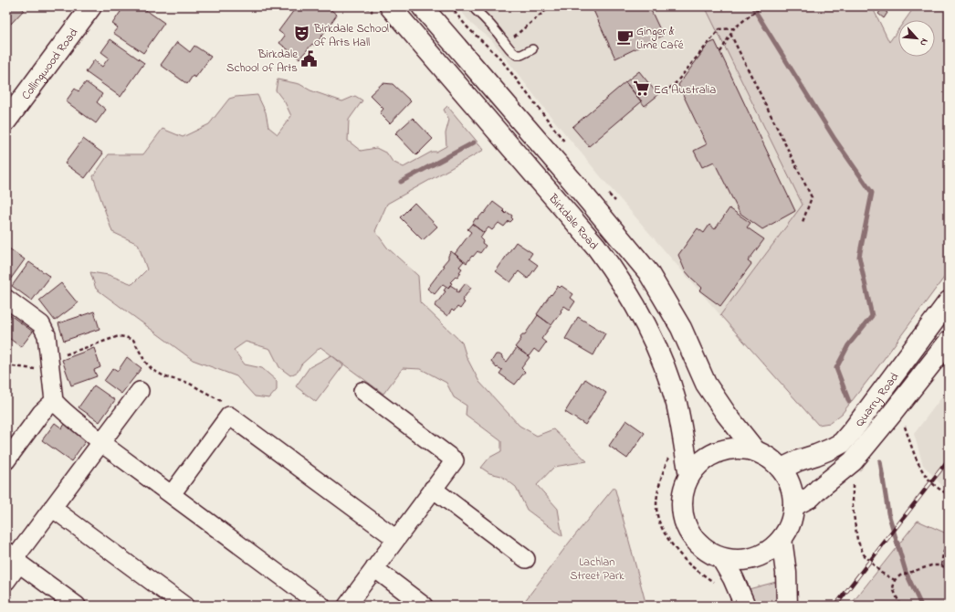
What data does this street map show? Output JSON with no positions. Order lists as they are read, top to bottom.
{
  "streets": {
    "main road": ["Collingwood Road", "Birkdale Road", "Quarry Road"]
  },
  "crossings": [
    ["Birkdale Road", "Quarry Road"]
  ],
  "parks": ["Lachlan Street Park"],
  "places": {
    "theatre": ["Birkdale School of Arts Hall"],
    "cafe": ["Ginger & Lime Café"],
    "public building": ["Birkdale School of Arts"],
    "supermarket": ["EG Australia"]
  },
  "north": "bottom right"
}
